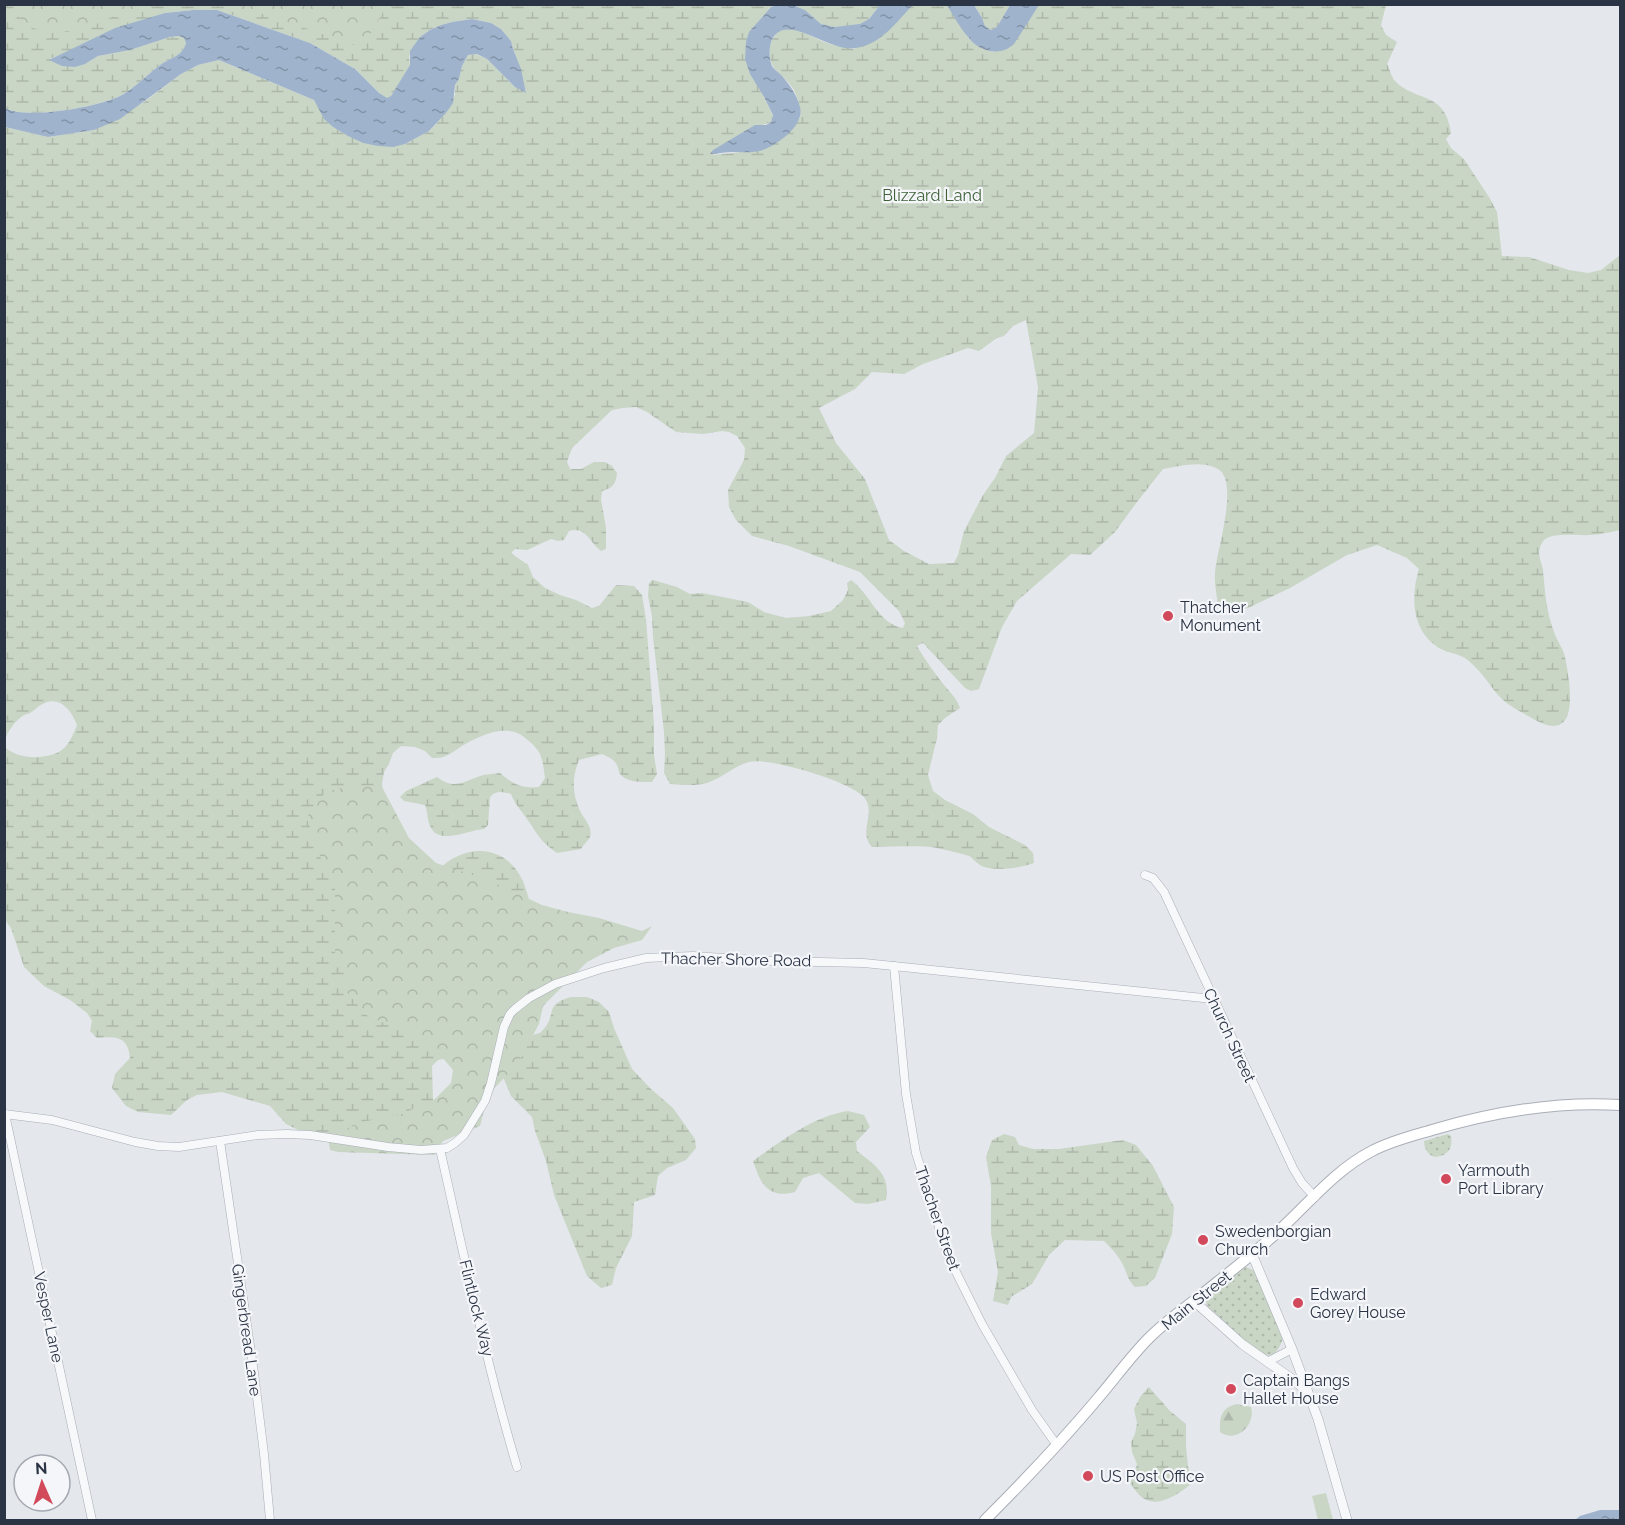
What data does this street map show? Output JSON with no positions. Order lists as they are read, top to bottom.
{
  "streets": {
    "main road": ["Main Street"],
    "street": [
      "Thacher Shore Road",
      "Church Street",
      "Thacher Street",
      "Flintlock Way",
      "Vesper Lane",
      "Gingerbread Lane"
    ]
  },
  "crossings": [
    ["Thacher Shore Road", "Church Street"],
    ["Thacher Shore Road", "Thacher Street"],
    ["Thacher Shore Road", "Flintlock Way"],
    ["Church Street", "Main Street"],
    ["Thacher Street", "Main Street"]
  ],
  "parks": ["Blizzard Land"],
  "places": [
    "Thatcher Monument",
    "Yarmouth Port Library",
    "Swedenborgian Church",
    "Edward Gorey House",
    "Captain Bangs Hallet House",
    "US Post Office"
  ],
  "north": "top"
}
